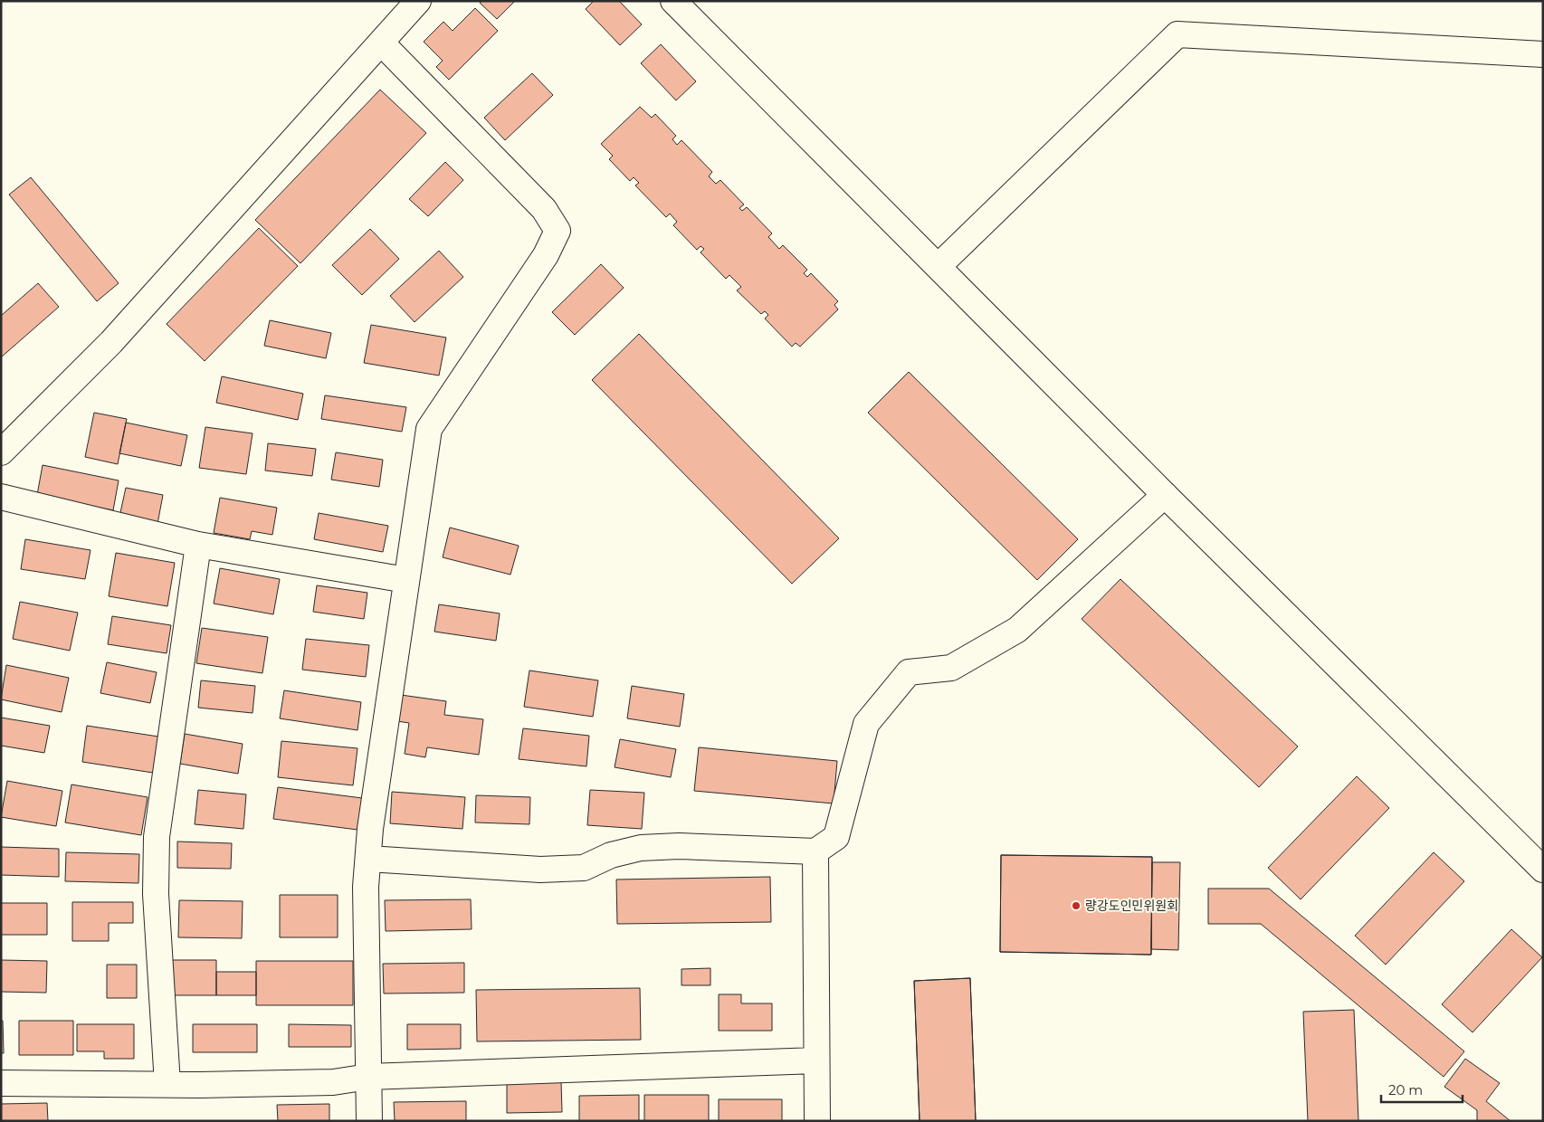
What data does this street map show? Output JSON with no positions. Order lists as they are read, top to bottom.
{
  "places": ["량강도인민위원회"],
  "scale_bar": "20 m"
}
